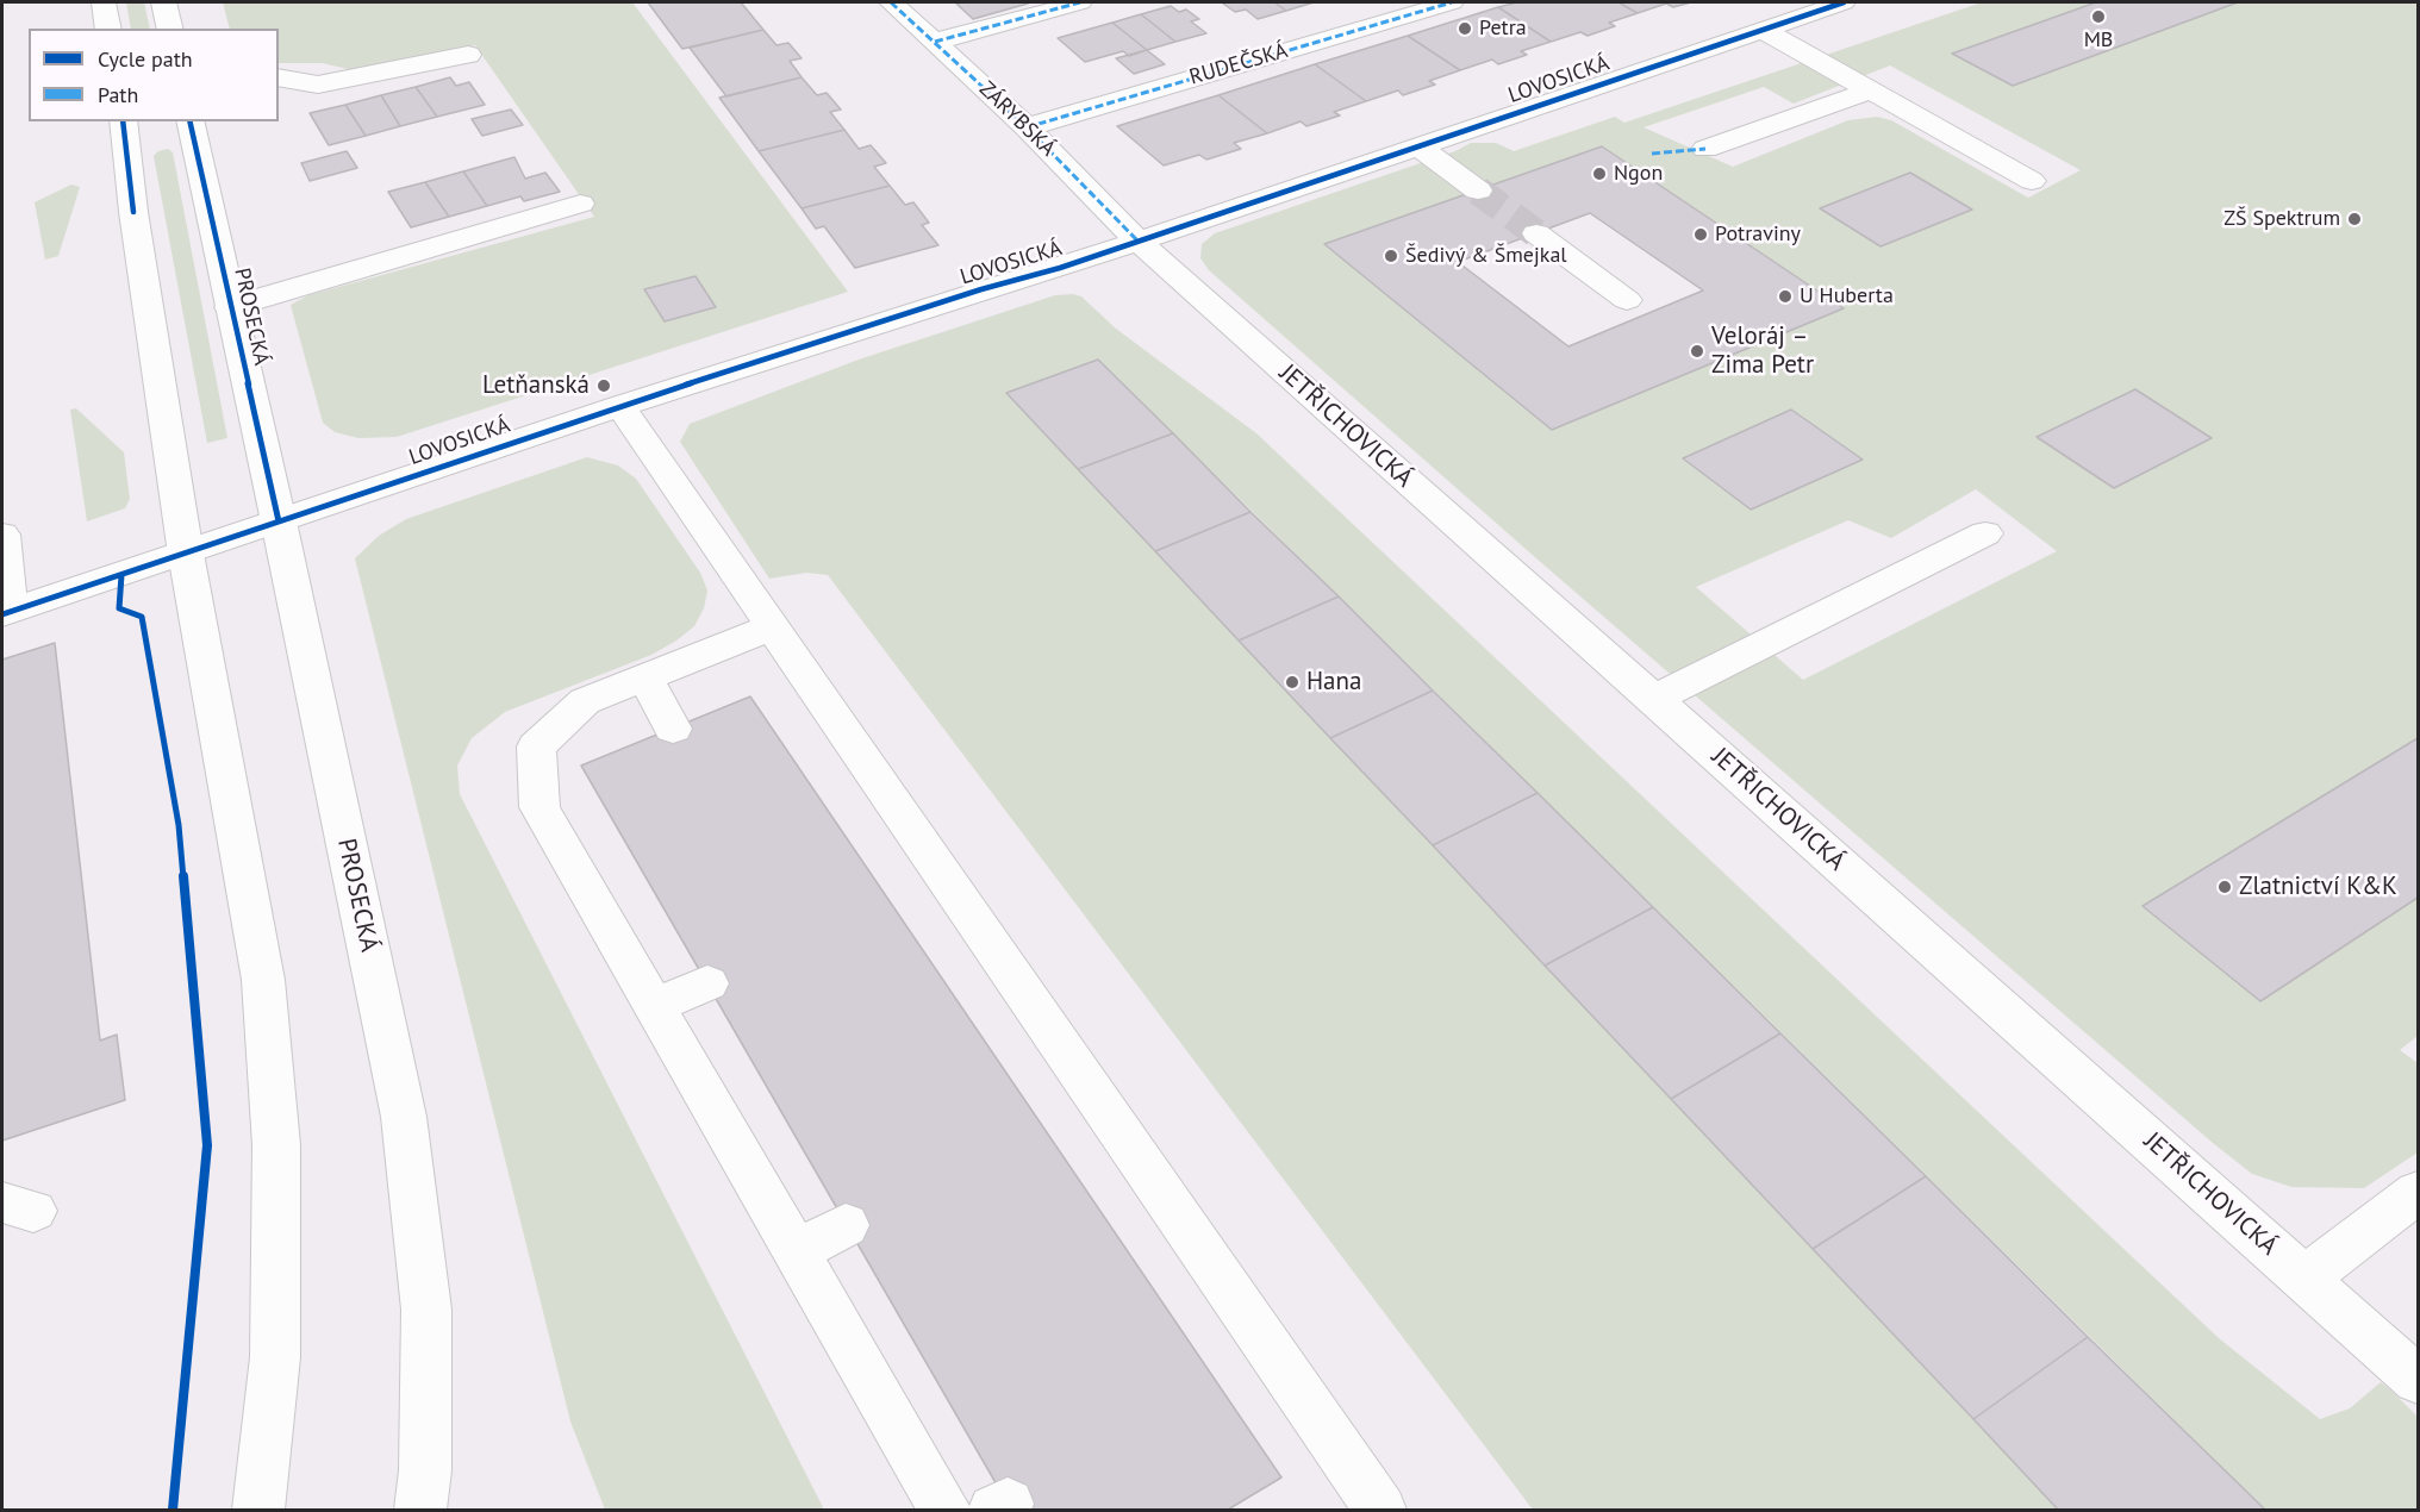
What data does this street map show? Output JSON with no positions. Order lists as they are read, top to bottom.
{
  "streets": {
    "street": [
      "RUDEČSKÁ",
      "LOVOSICKÁ",
      "ZÁRYBSKÁ",
      "PROSECKÁ",
      "JETŘICHOVICKÁ"
    ]
  },
  "crossings": [
    ["RUDEČSKÁ", "ZÁRYBSKÁ"],
    ["LOVOSICKÁ", "ZÁRYBSKÁ"],
    ["LOVOSICKÁ", "PROSECKÁ"],
    ["LOVOSICKÁ", "JETŘICHOVICKÁ"],
    ["ZÁRYBSKÁ", "JETŘICHOVICKÁ"]
  ],
  "places": [
    "MB",
    "Petra",
    "Ngon",
    "ZŠ Spektrum",
    "Potraviny",
    "Šedivý & Šmejkal",
    "U Huberta",
    "Veloráj – Zima Petr",
    "Letňanská",
    "Hana",
    "Zlatnictví K&K"
  ],
  "legend": ["Cycle path", "Path"]
}
